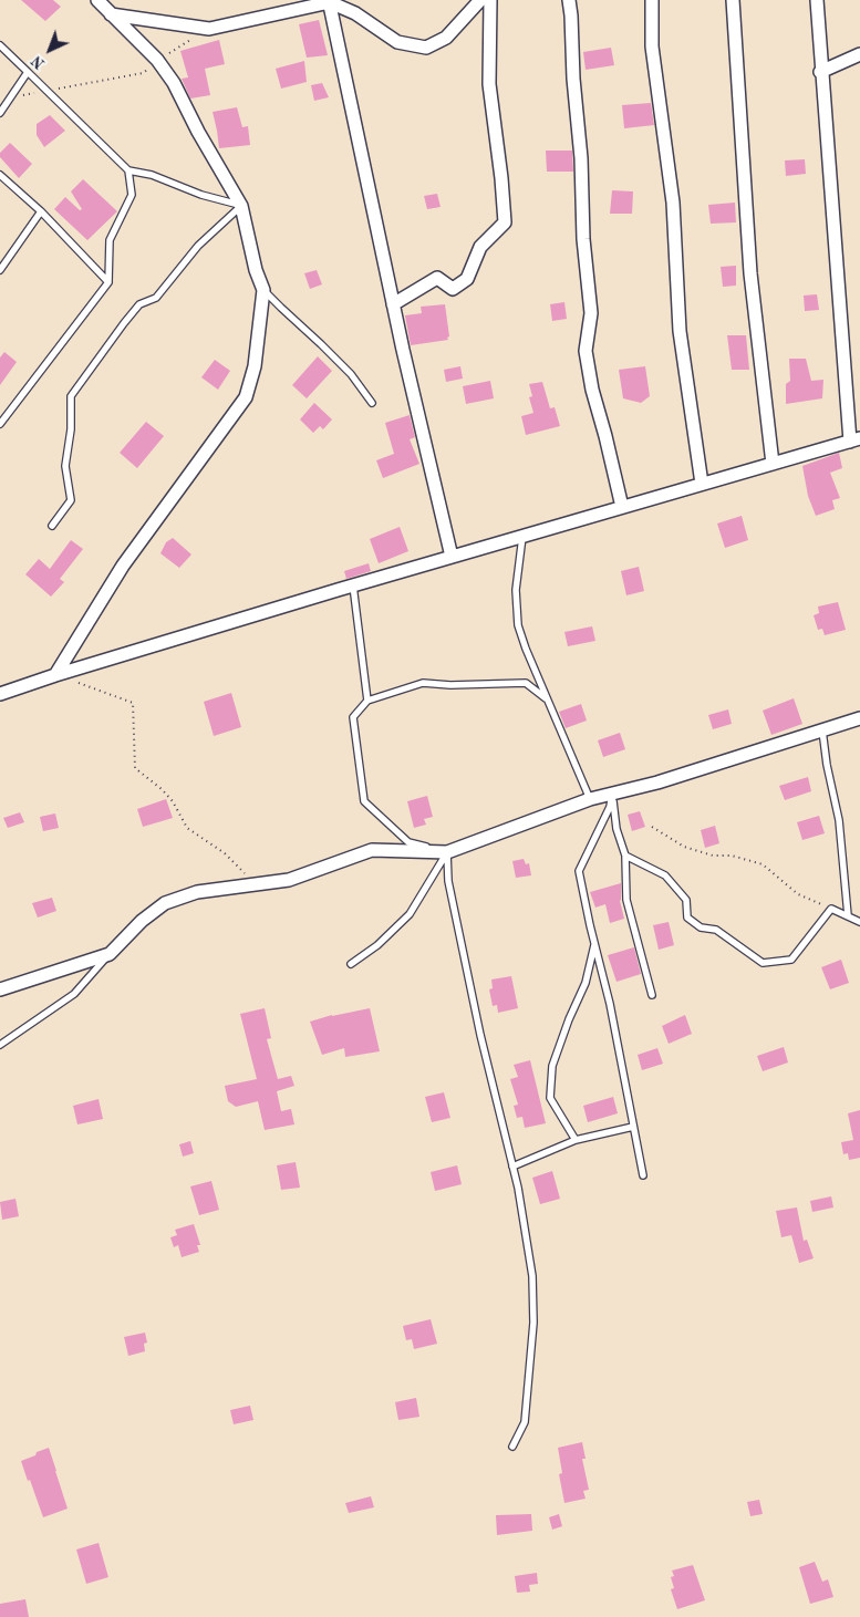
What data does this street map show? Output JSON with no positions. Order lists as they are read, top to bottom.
{
  "north": "bottom left"
}
